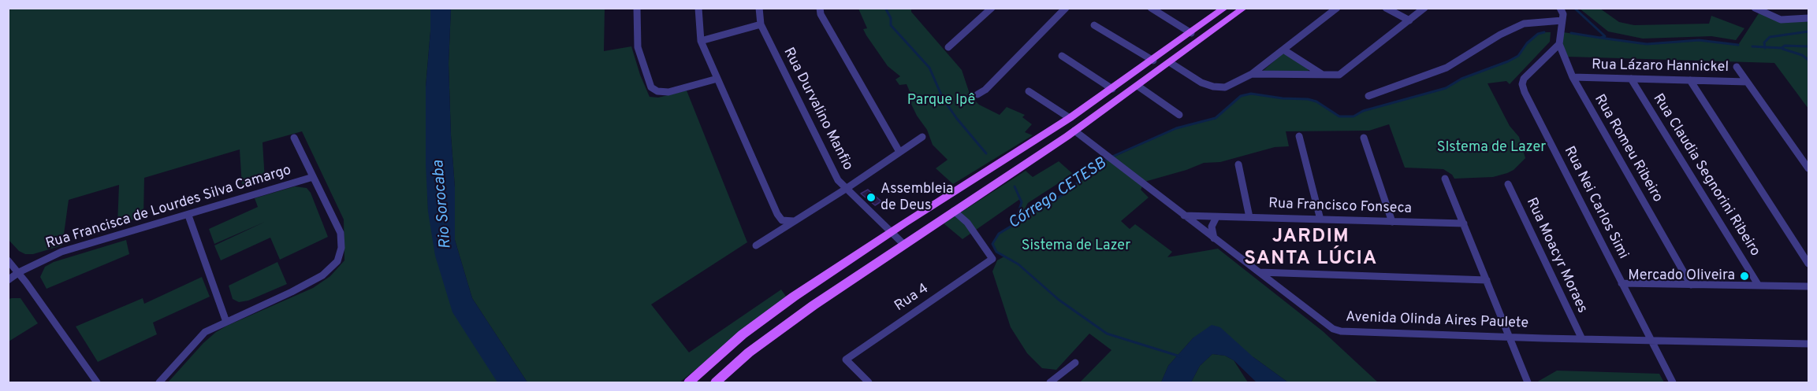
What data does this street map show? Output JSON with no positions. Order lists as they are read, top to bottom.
{
  "streets": {
    "street": [
      "Rua Lázaro Hannickel",
      "Rua Durvalino Manfio",
      "Rua Romeu Ribeiro",
      "Rua Claudia Segnorini Ribeiro",
      "Rua Nei Carlos Simi",
      "Rua Francisco Fonseca",
      "Rua Francisca de Lourdes Silva Camargo",
      "Rua Moacyr Moraes",
      "Rua 4",
      "Avenida Olinda Aires Paulete"
    ]
  },
  "crossings": [
    ["Rua Lázaro Hannickel", "Rua Romeu Ribeiro"],
    ["Rua Lázaro Hannickel", "Rua Claudia Segnorini Ribeiro"],
    ["Rua Romeu Ribeiro", "Rua Nei Carlos Simi"],
    ["Rua Nei Carlos Simi", "Avenida Olinda Aires Paulete"],
    ["Rua Francisco Fonseca", "Avenida Olinda Aires Paulete"],
    ["Rua Moacyr Moraes", "Avenida Olinda Aires Paulete"]
  ],
  "districts": ["JARDIM SANTA LÚCIA"],
  "water": ["Córrego CETESB", "Rio Sorocaba"],
  "parks": ["Parque Ipê", "SIstema de Lazer", "Sistema de Lazer"],
  "places": ["Assembleia de Deus", "Mercado Oliveira"]
}
